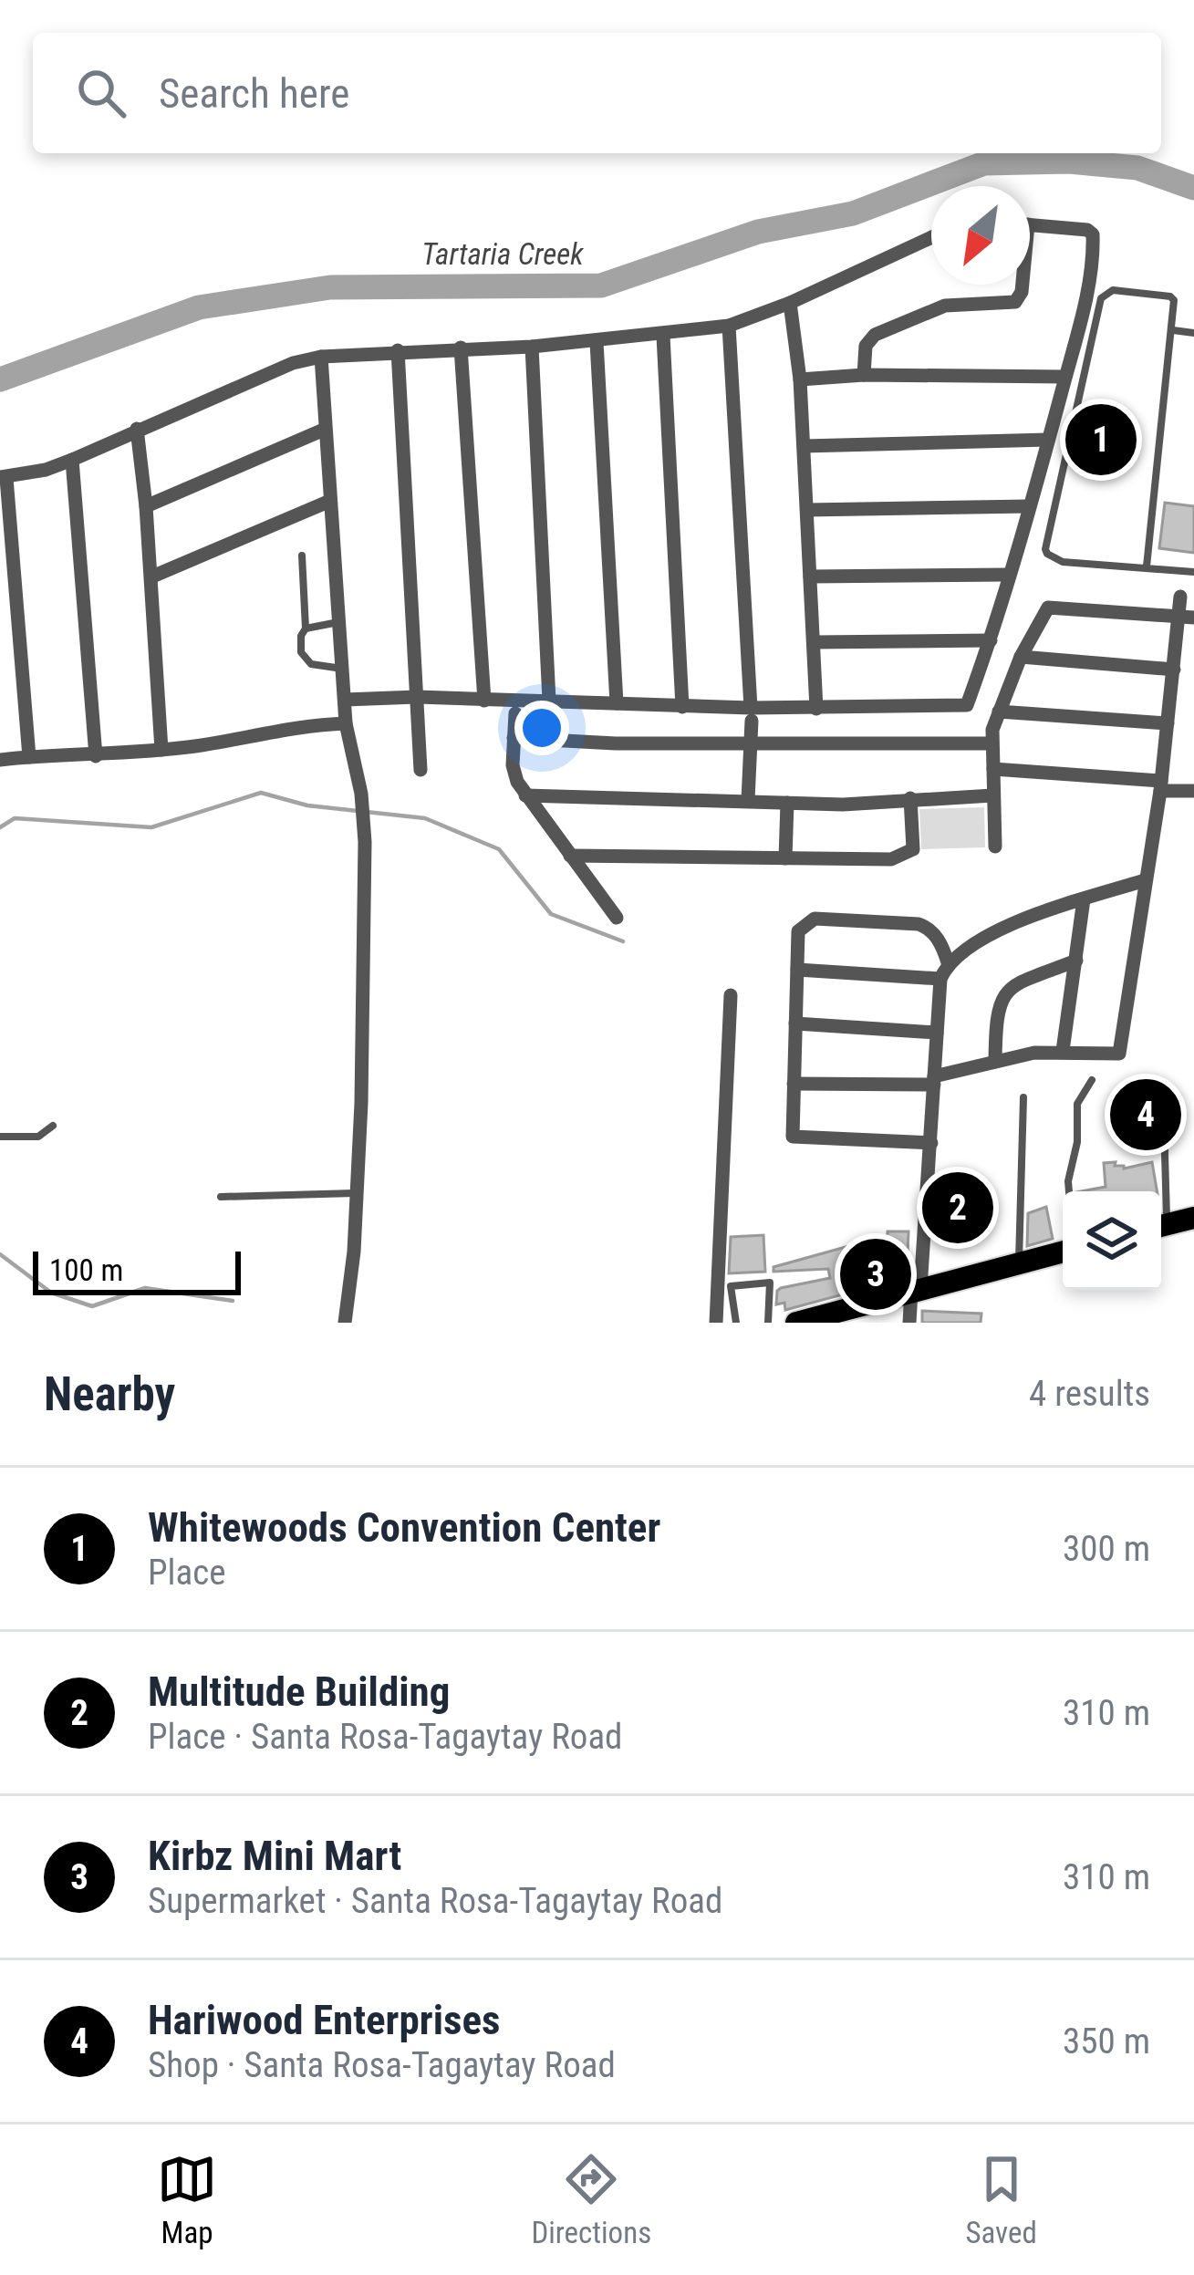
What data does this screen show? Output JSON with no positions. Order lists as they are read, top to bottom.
{
  "water": ["Tartaria Creek"],
  "scale_bar": "100 m",
  "north": "bottom left",
  "page": {
    "search": "Search here",
    "pins": [
      "1",
      "4",
      "2",
      "3"
    ],
    "scale": "100 m",
    "heading": ["Nearby", "4 results"],
    "list": [
      {
        "mark": "1",
        "name": "Whitewoods Convention Center",
        "note": "Place",
        "value": "300 m"
      },
      {
        "mark": "2",
        "name": "Multitude Building",
        "note": "Place · Santa Rosa-Tagaytay Road",
        "value": "310 m"
      },
      {
        "mark": "3",
        "name": "Kirbz Mini Mart",
        "note": "Supermarket · Santa Rosa-Tagaytay Road",
        "value": "310 m"
      },
      {
        "mark": "4",
        "name": "Hariwood Enterprises",
        "note": "Shop · Santa Rosa-Tagaytay Road",
        "value": "350 m"
      }
    ],
    "nav": ["Map", "Directions", "Saved"]
  }
}
